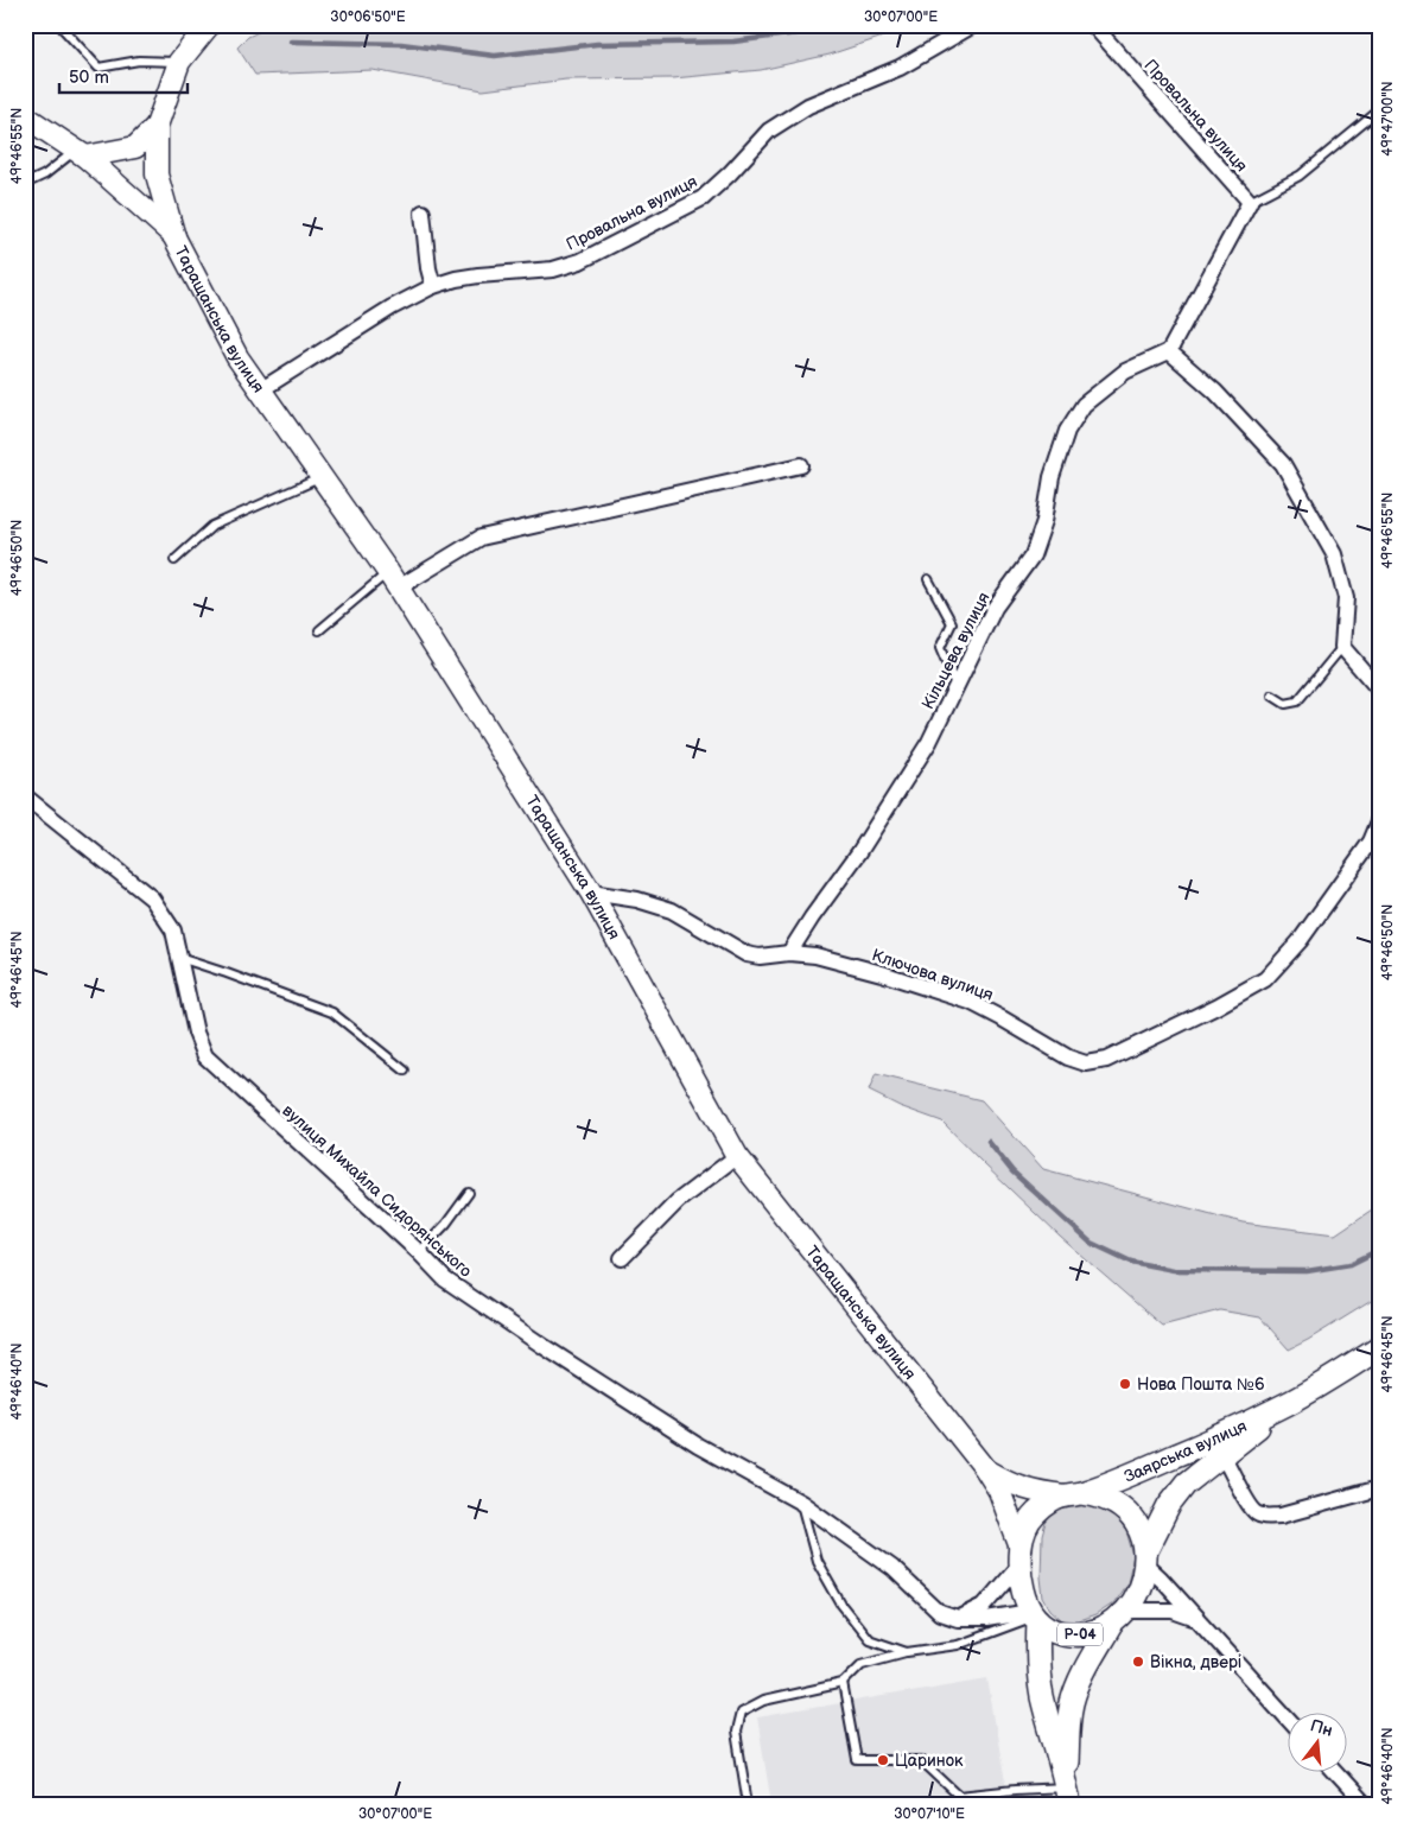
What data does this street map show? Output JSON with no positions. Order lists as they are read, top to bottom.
{
  "streets": {
    "main road": ["Таращанська вулиця", "Заярська вулиця", "Р-04"],
    "street": [
      "Провальна вулиця",
      "Кільцева вулиця",
      "Ключова вулиця",
      "вулиця Михайла Сидорянського"
    ]
  },
  "crossings": [
    ["Провальна вулиця", "Таращанська вулиця"],
    ["Таращанська вулиця", "Ключова вулиця"],
    ["Таращанська вулиця", "Заярська вулиця"],
    ["Таращанська вулиця", "Р-04"],
    ["Кільцева вулиця", "Ключова вулиця"],
    ["Заярська вулиця", "Р-04"]
  ],
  "places": ["Нова Пошта №6", "Вікна, двері", "Царинок"],
  "scale_bar": "50 m",
  "north": "top",
  "coordinates": [
    "30°06'50\"E",
    "30°07'00\"E",
    "49°47'00\"N",
    "49°46'55\"N",
    "49°46'50\"N",
    "49°46'45\"N",
    "49°46'40\"N",
    "30°07'10\"E"
  ]
}
